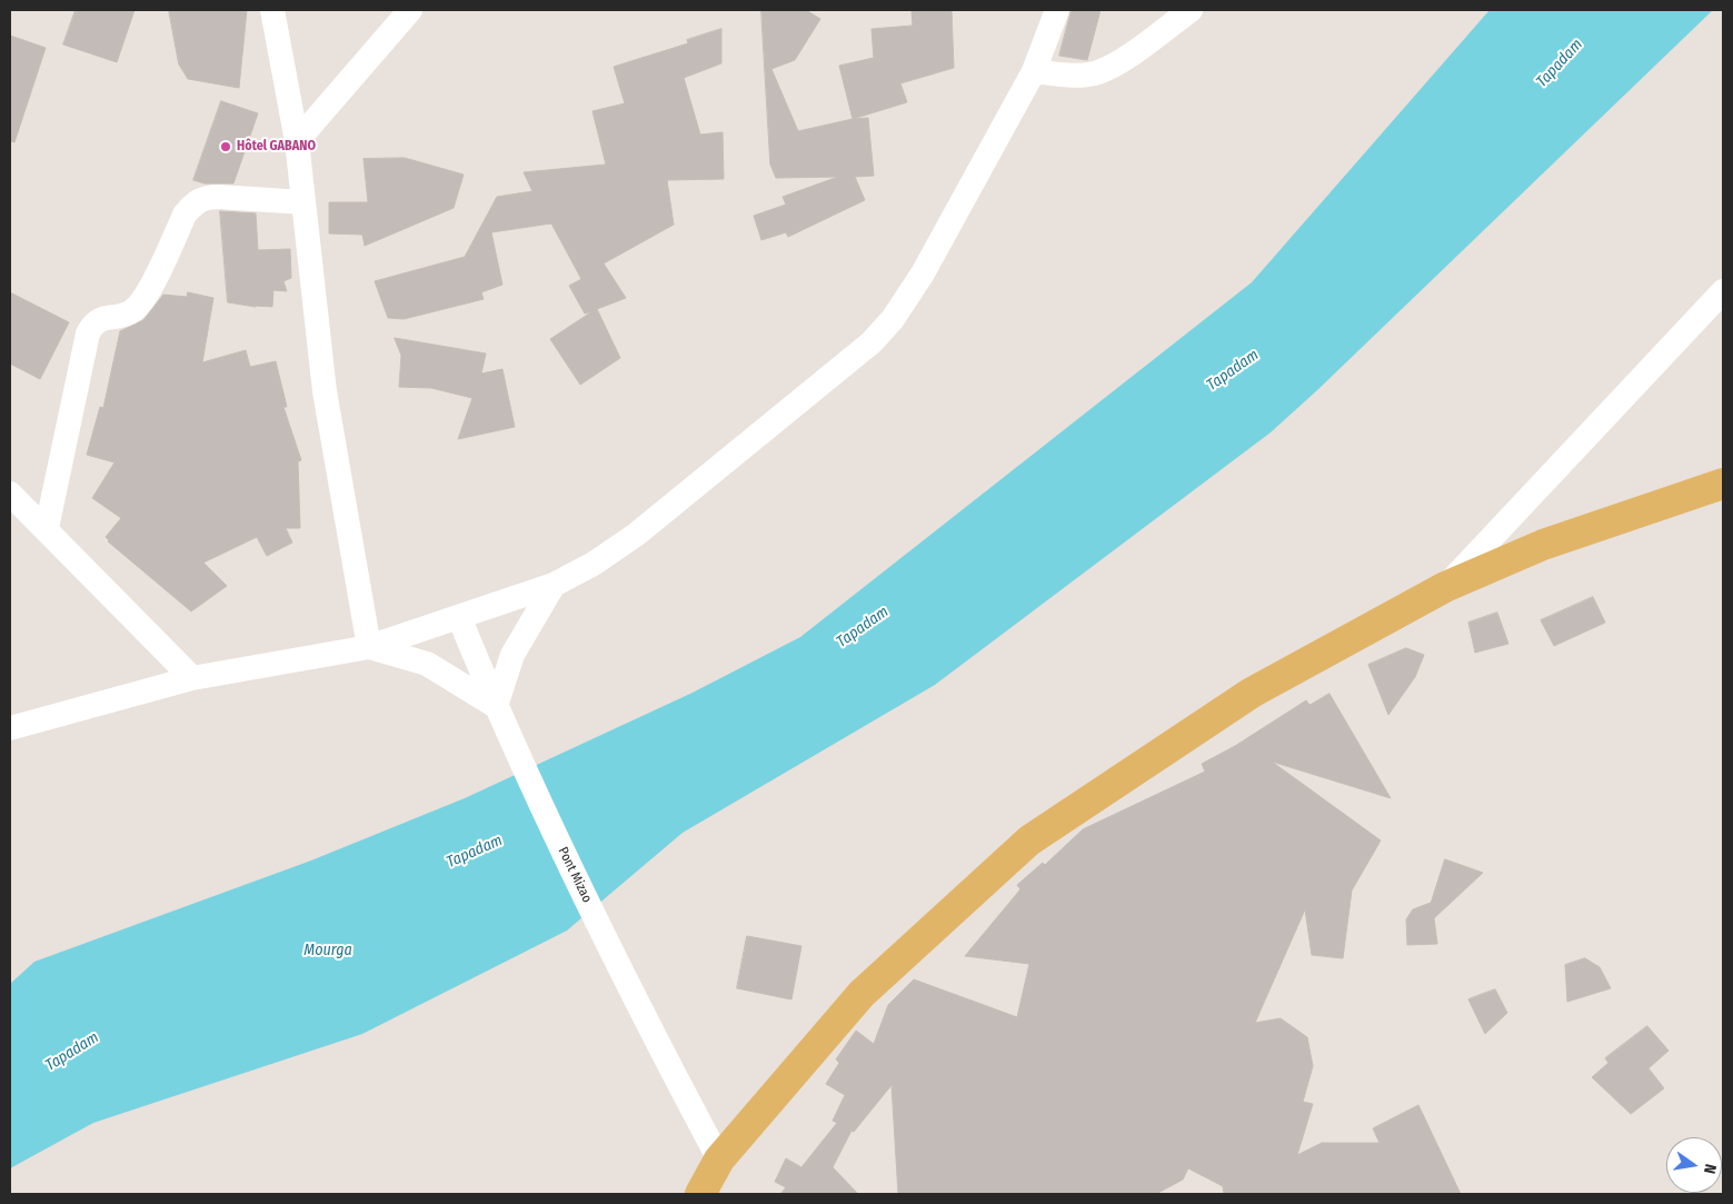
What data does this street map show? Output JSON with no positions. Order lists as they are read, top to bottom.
{
  "streets": {
    "street": ["Pont Mizao"]
  },
  "water": ["Tapadam", "Mourga"],
  "places": ["Hôtel GABANO"],
  "north": "right"
}
